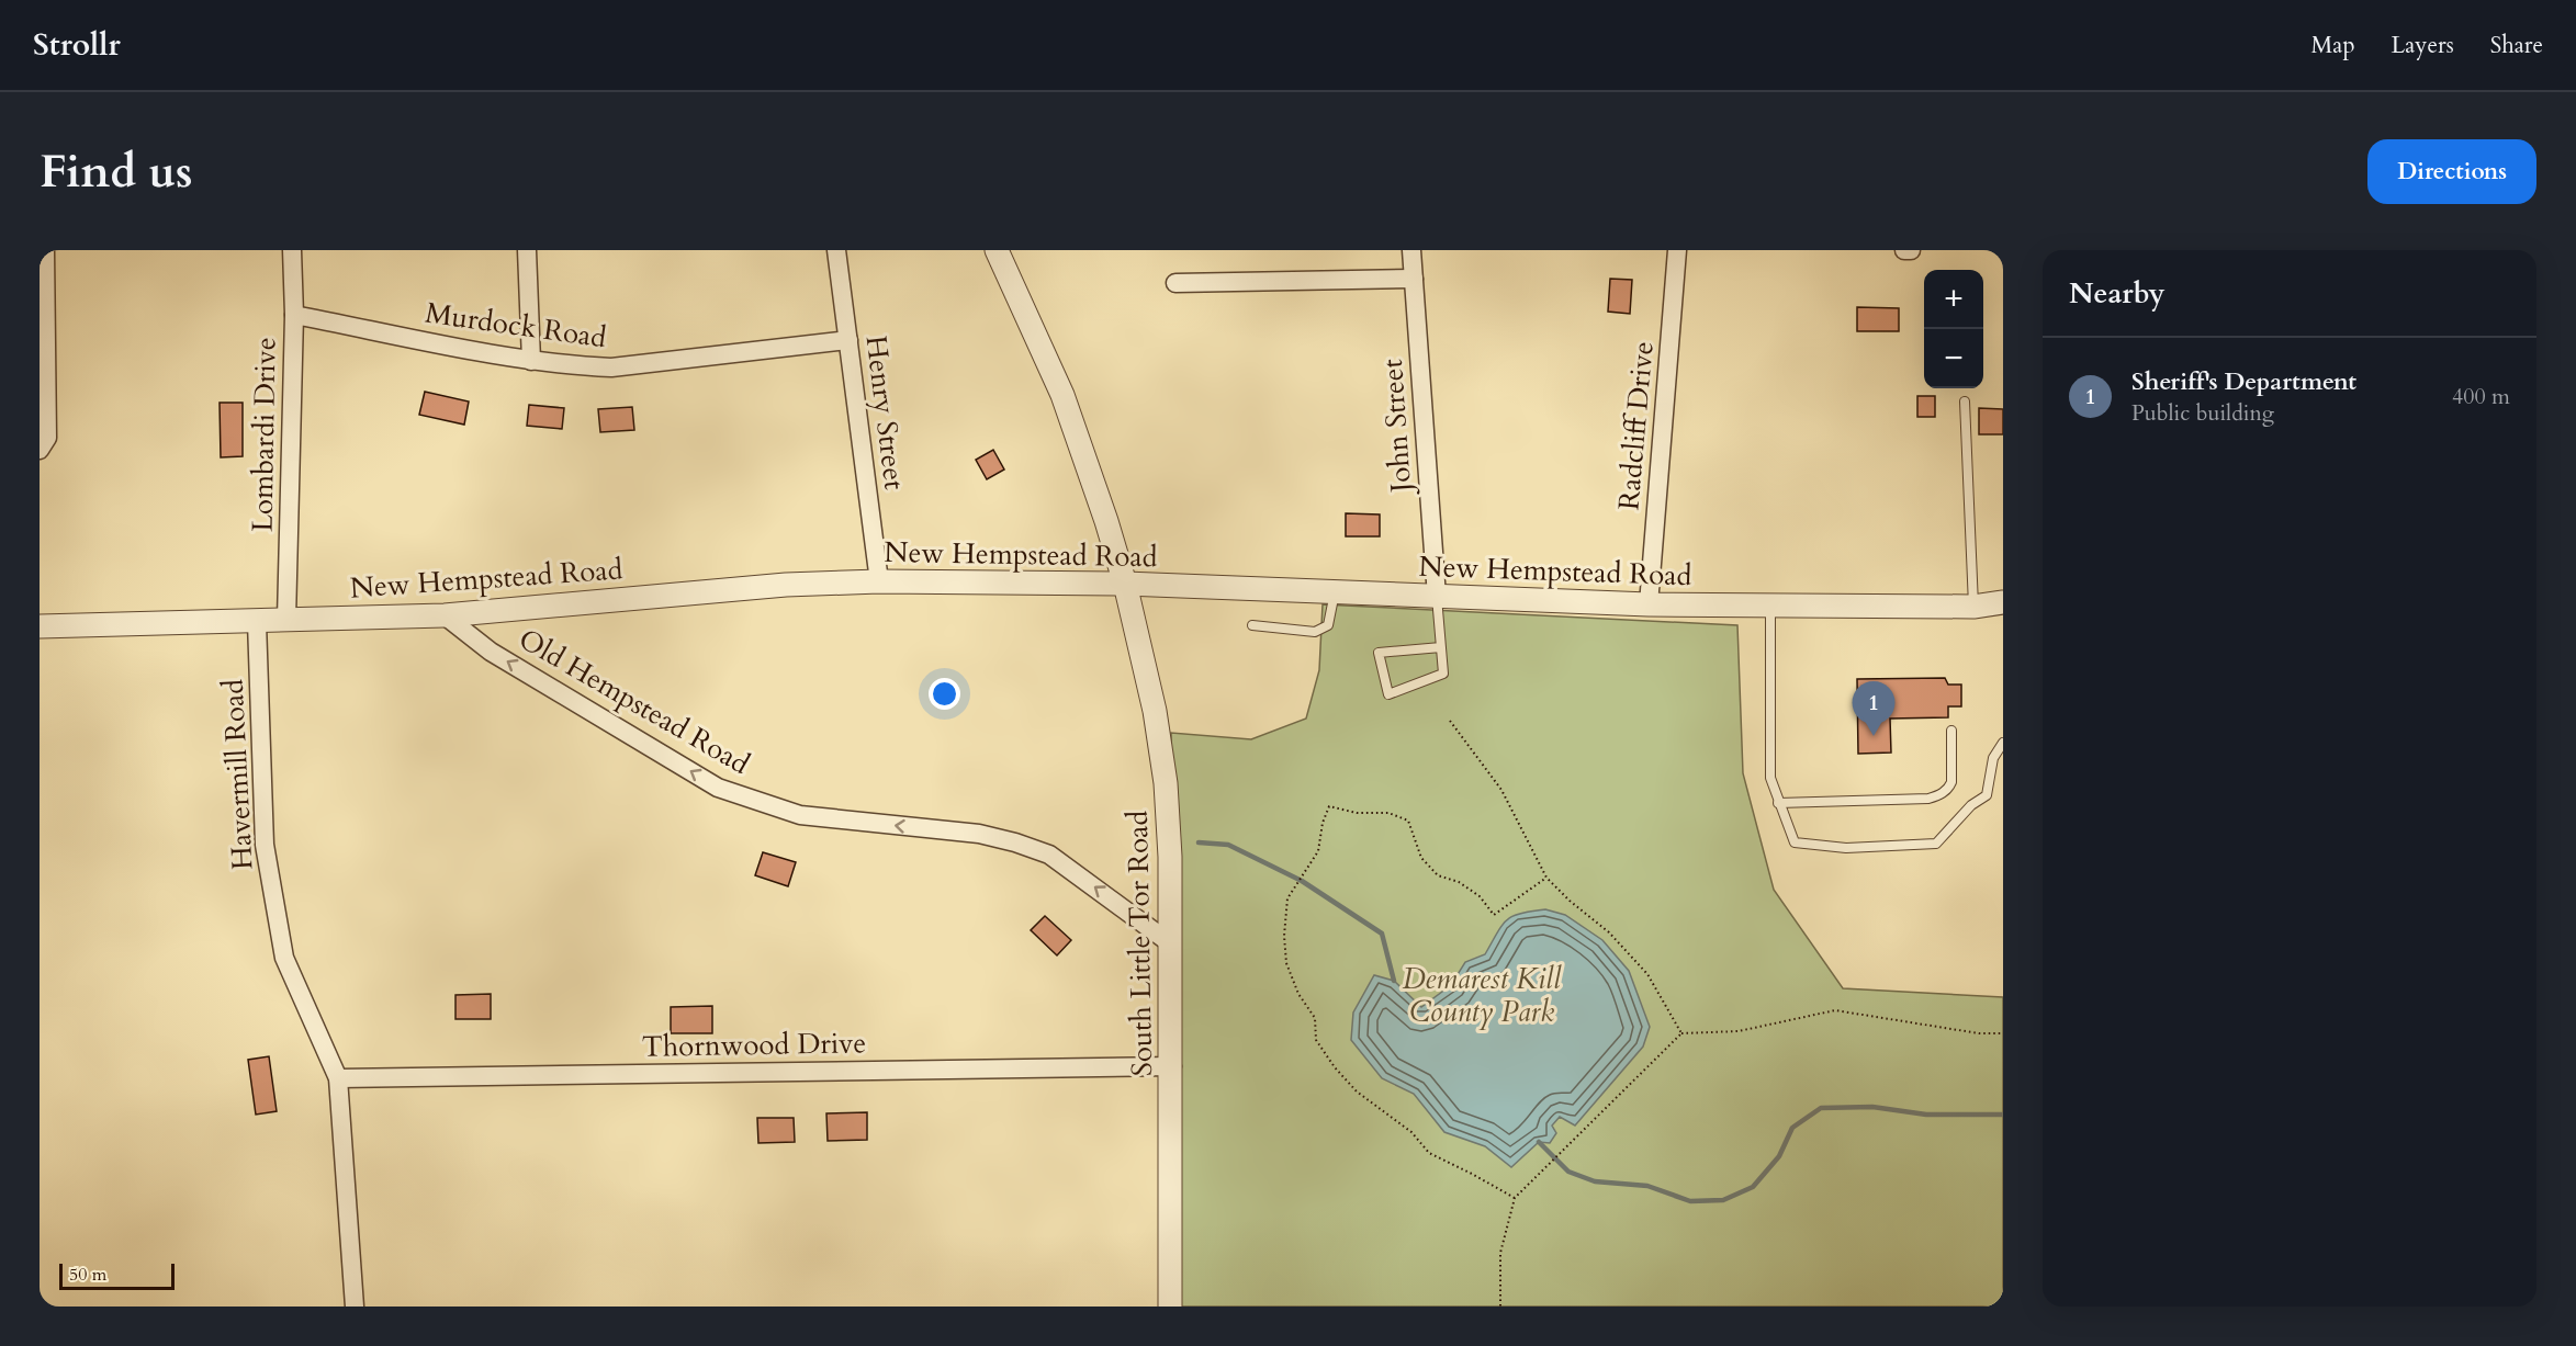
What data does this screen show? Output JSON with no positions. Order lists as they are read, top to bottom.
{
  "streets": {
    "street": [
      "Murdock Road",
      "Henry Street",
      "John Street",
      "Radcliff Drive",
      "Lombardi Drive",
      "New Hempstead Road",
      "Old Hempstead Road",
      "Havermill Road",
      "South Little Tor Road",
      "Thornwood Drive"
    ]
  },
  "crossings": [
    ["Murdock Road", "Henry Street"],
    ["Murdock Road", "Lombardi Drive"],
    ["Henry Street", "New Hempstead Road"],
    ["John Street", "New Hempstead Road"],
    ["Radcliff Drive", "New Hempstead Road"],
    ["Lombardi Drive", "New Hempstead Road"],
    ["New Hempstead Road", "Old Hempstead Road"],
    ["New Hempstead Road", "Havermill Road"],
    ["New Hempstead Road", "South Little Tor Road"],
    ["Old Hempstead Road", "South Little Tor Road"],
    ["Havermill Road", "Thornwood Drive"],
    ["South Little Tor Road", "Thornwood Drive"]
  ],
  "one_way": ["Old Hempstead Road"],
  "parks": ["Demarest Kill County Park"],
  "scale_bar": "50 m",
  "page": {
    "header": "Strollr",
    "nav": ["Map", "Layers", "Share"],
    "buttons": "Directions",
    "title": "Find us",
    "heading": "Nearby",
    "map_buttons": ["+", "−"],
    "list": [
      {
        "mark": "1",
        "name": "Sheriff's Department",
        "note": "Public building",
        "value": "400 m"
      }
    ],
    "pins": "1",
    "scale": "50 m"
  }
}
